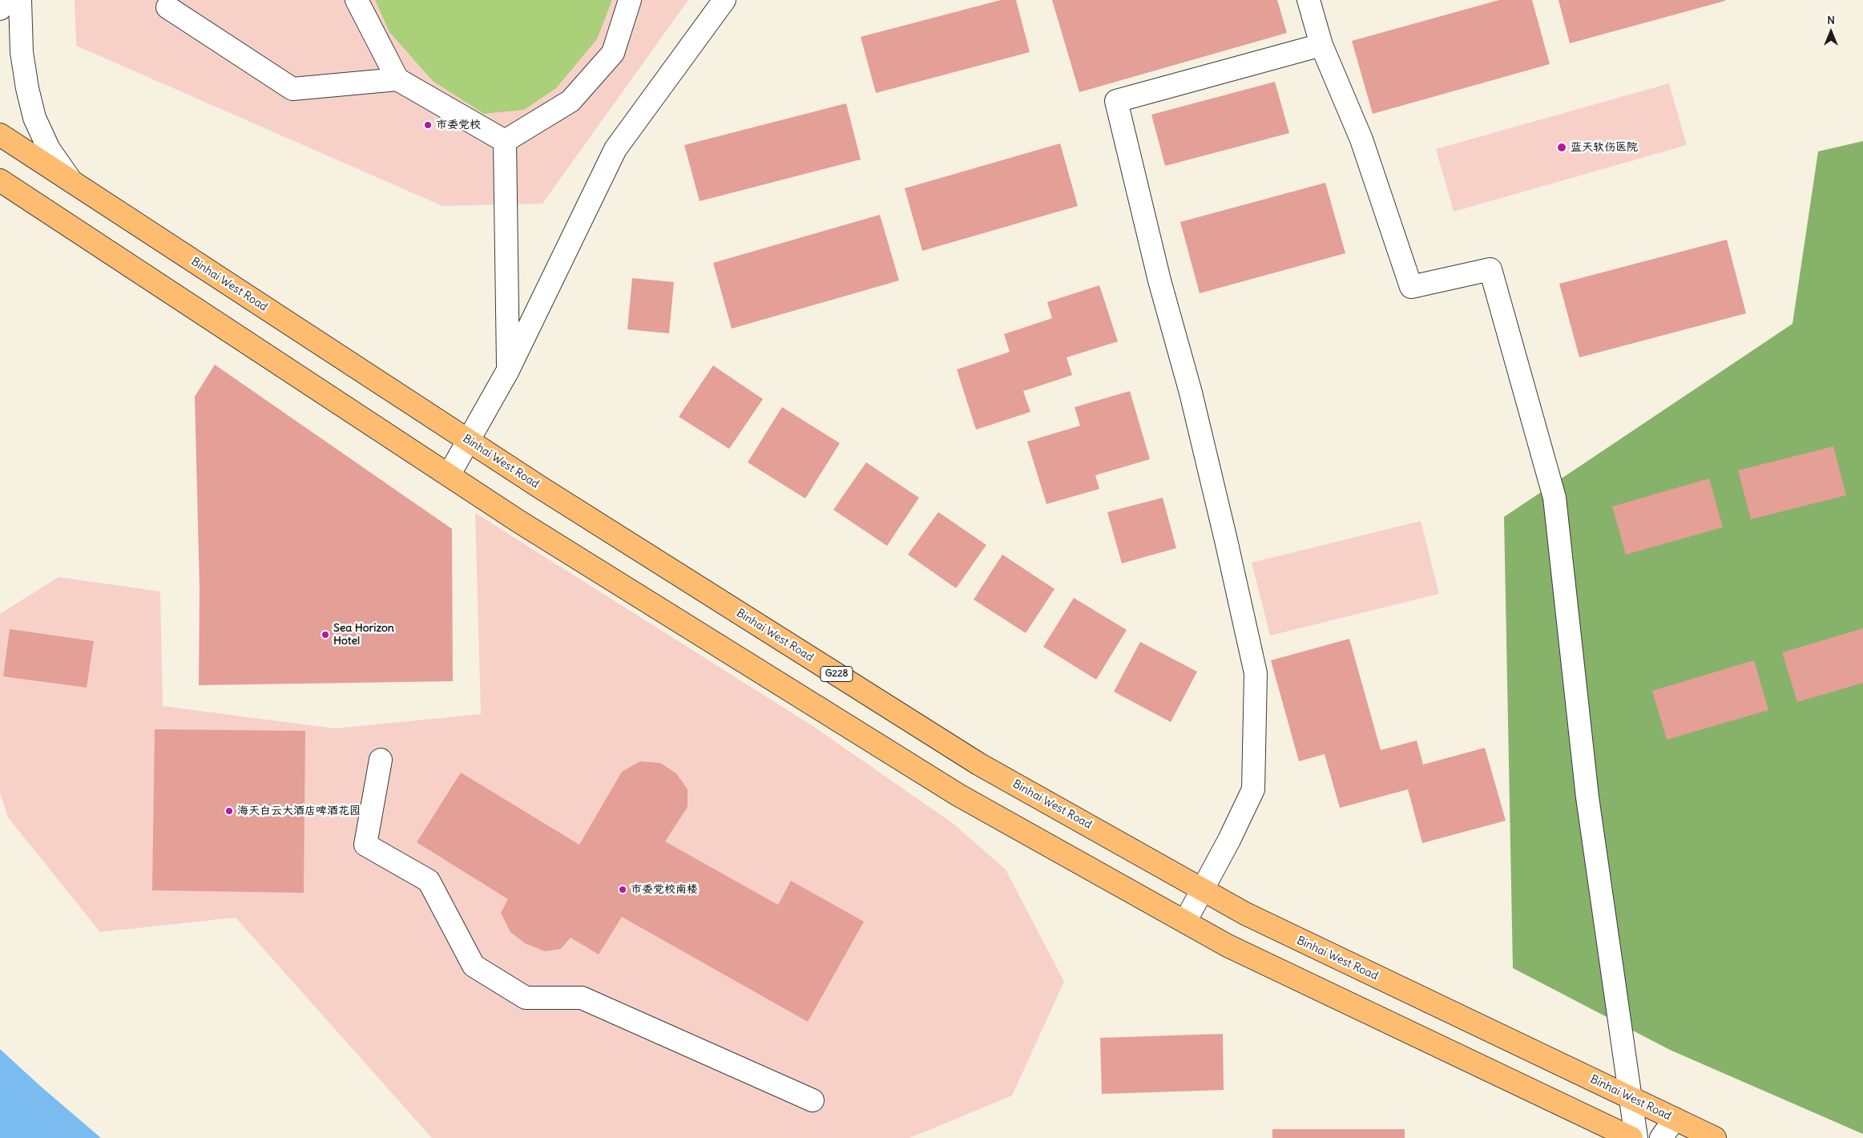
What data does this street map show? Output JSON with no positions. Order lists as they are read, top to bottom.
{
  "streets": {
    "highway": ["Binhai West Road", "G228"]
  },
  "places": [
    "市委党校",
    "蓝天软伤医院",
    "Sea Horizon Hotel",
    "海天白云大酒店啤酒花园",
    "市委党校南楼"
  ],
  "north": "top"
}
